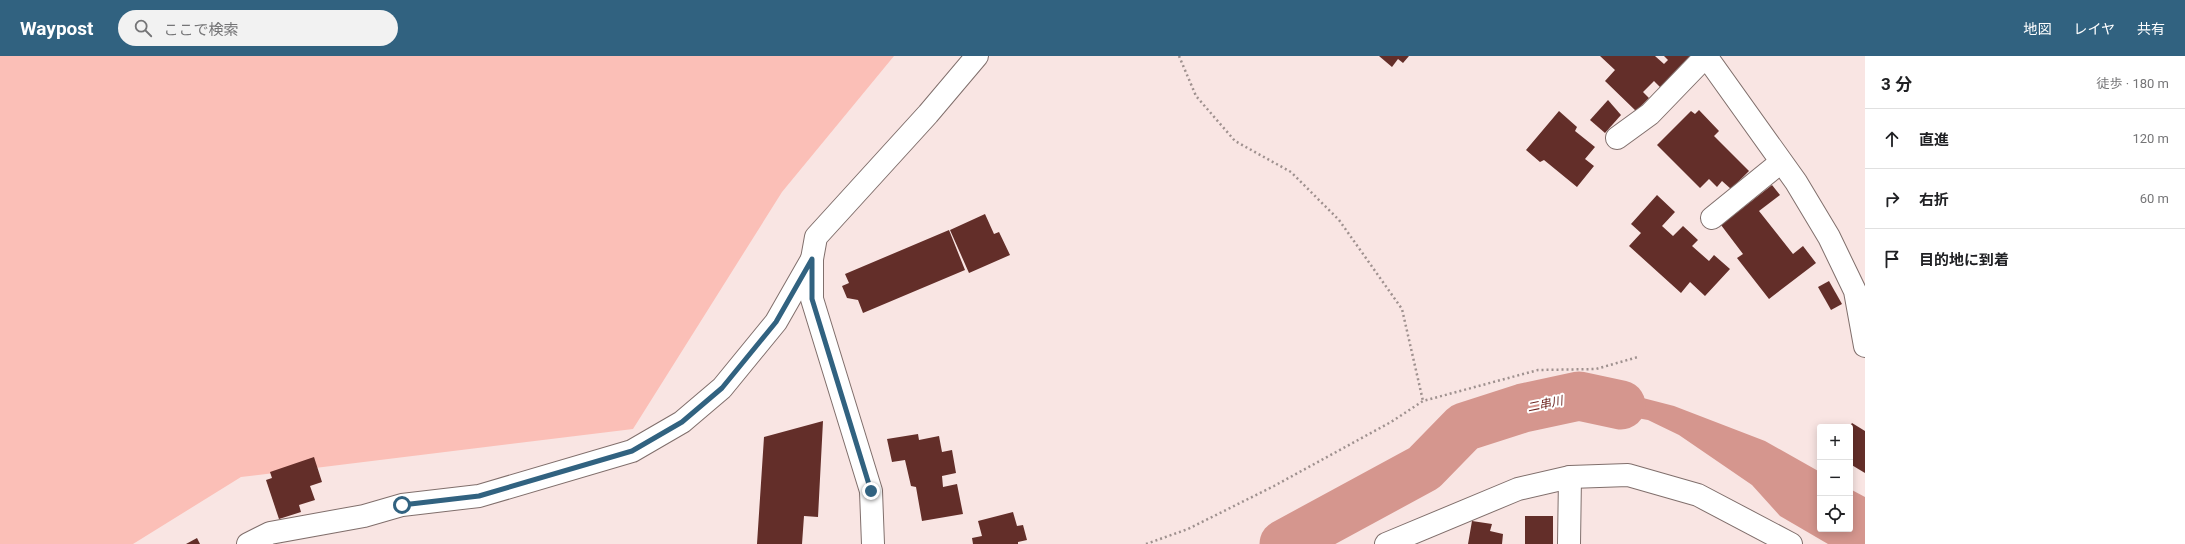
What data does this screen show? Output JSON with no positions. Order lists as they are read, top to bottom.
{
  "water": ["二串川"],
  "page": {
    "header": "Waypost",
    "search": "ここで検索",
    "nav": ["地図", "レイヤ", "共有"],
    "heading": ["3 分", "徒歩 · 180 m"],
    "list": [
      ["直進", "120 m"],
      ["右折", "60 m"],
      "目的地に到着"
    ],
    "map_buttons": ["+", "−"]
  }
}
